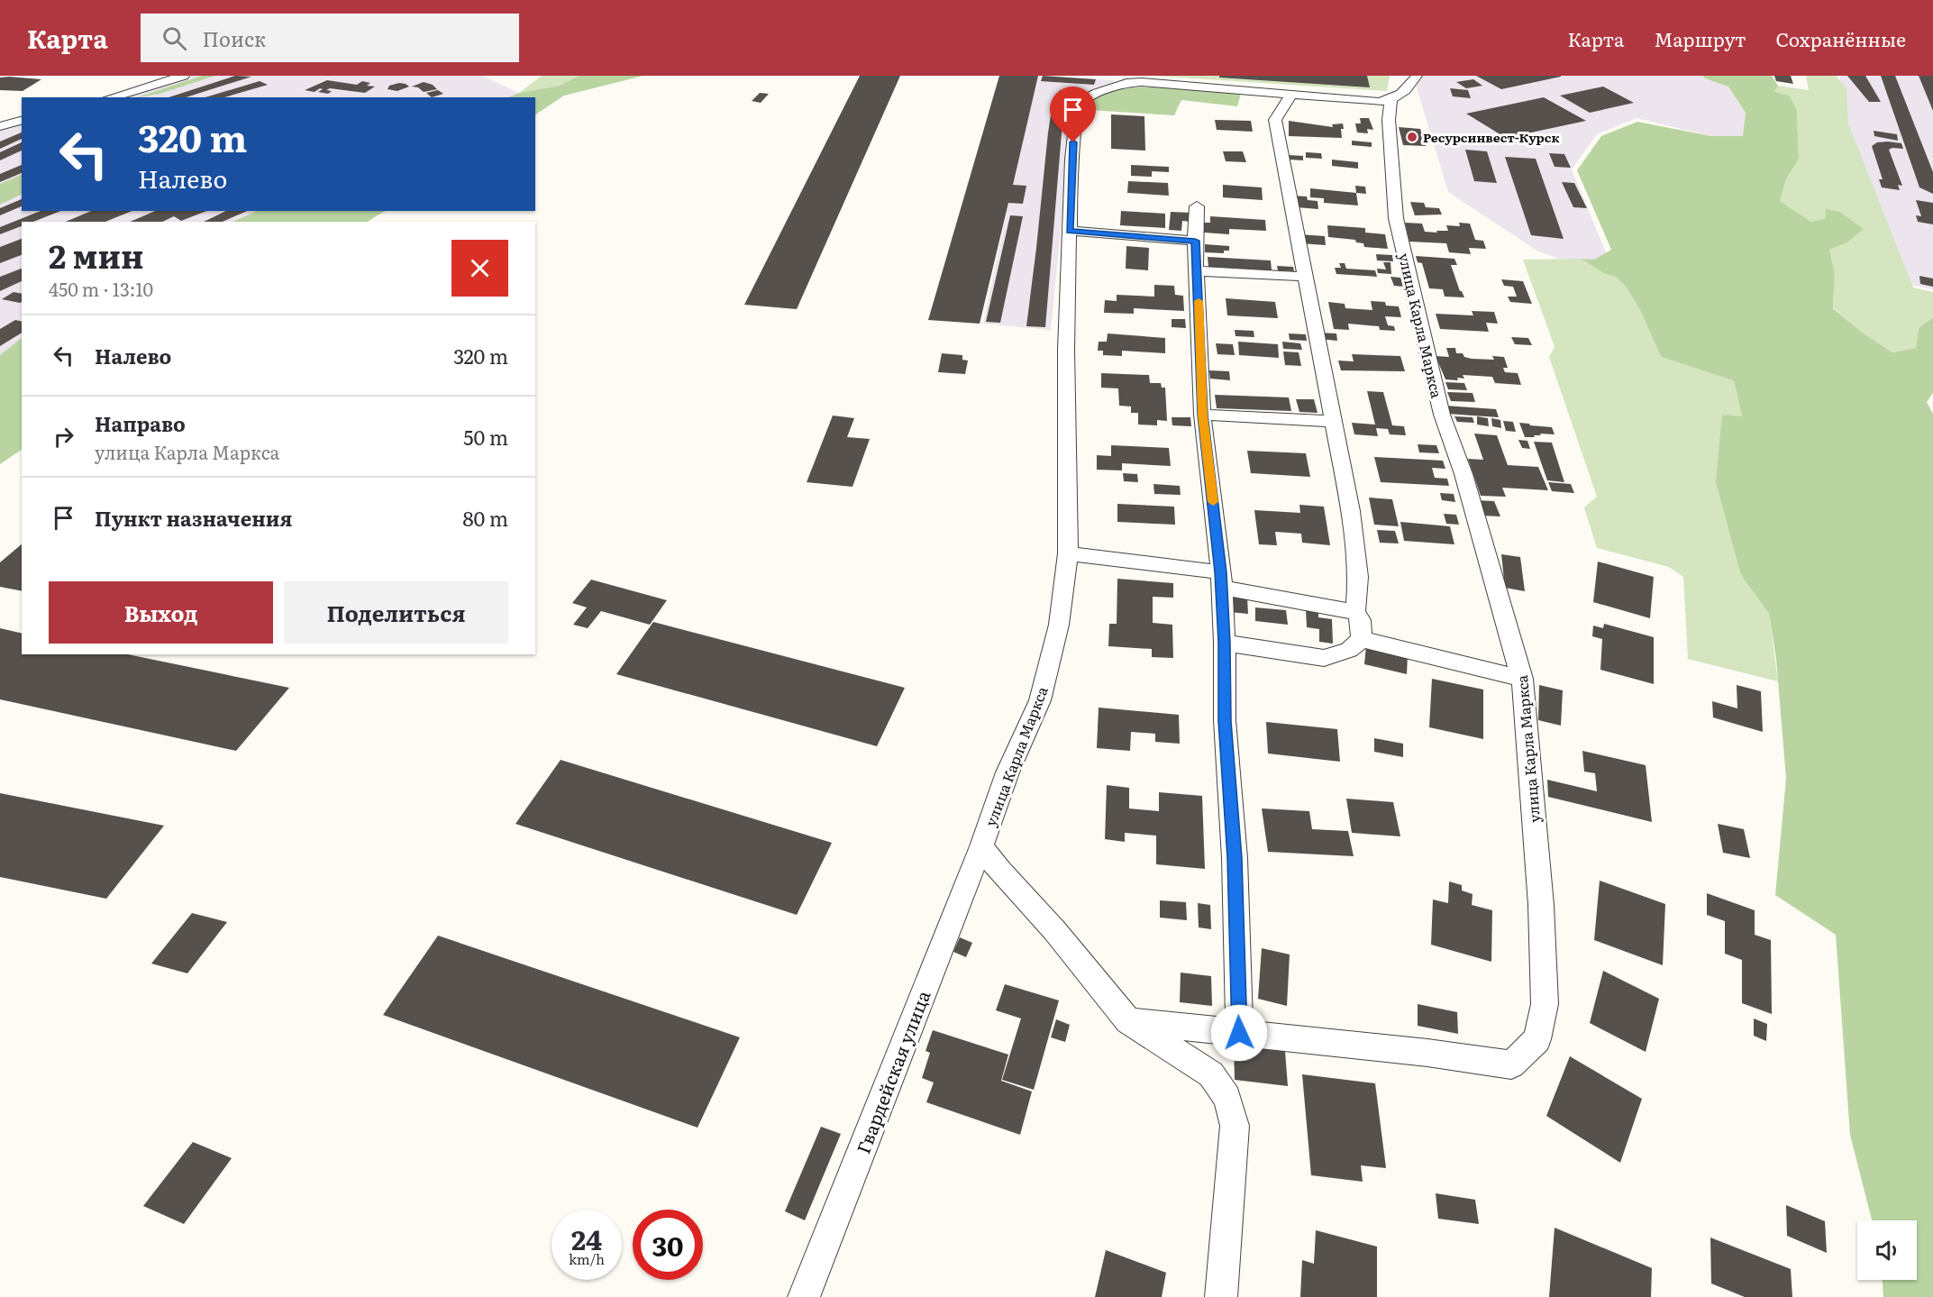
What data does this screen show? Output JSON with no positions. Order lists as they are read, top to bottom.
{
  "streets": {
    "street": ["улица Карла Маркса", "Гвардейская улица"]
  },
  "crossings": [
    ["улица Карла Маркса", "Гвардейская улица"]
  ],
  "places": ["Ресурсинвест-Курск"],
  "page": {
    "header": "Карта",
    "search": "Поиск",
    "nav": ["Карта", "Маршрут", "Сохранённые"],
    "turn": ["320 m", "Налево"],
    "heading": ["2 мин", "450 m · 13:10"],
    "list": [
      {
        "name": "Налево",
        "value": "320 m"
      },
      {
        "name": "Направо",
        "note": "улица Карла Маркса",
        "value": "50 m"
      },
      {
        "name": "Пункт назначения",
        "value": "80 m"
      }
    ],
    "buttons": ["Выход", "Поделиться"],
    "speed": "24 km/h",
    "limit": "30"
  }
}
